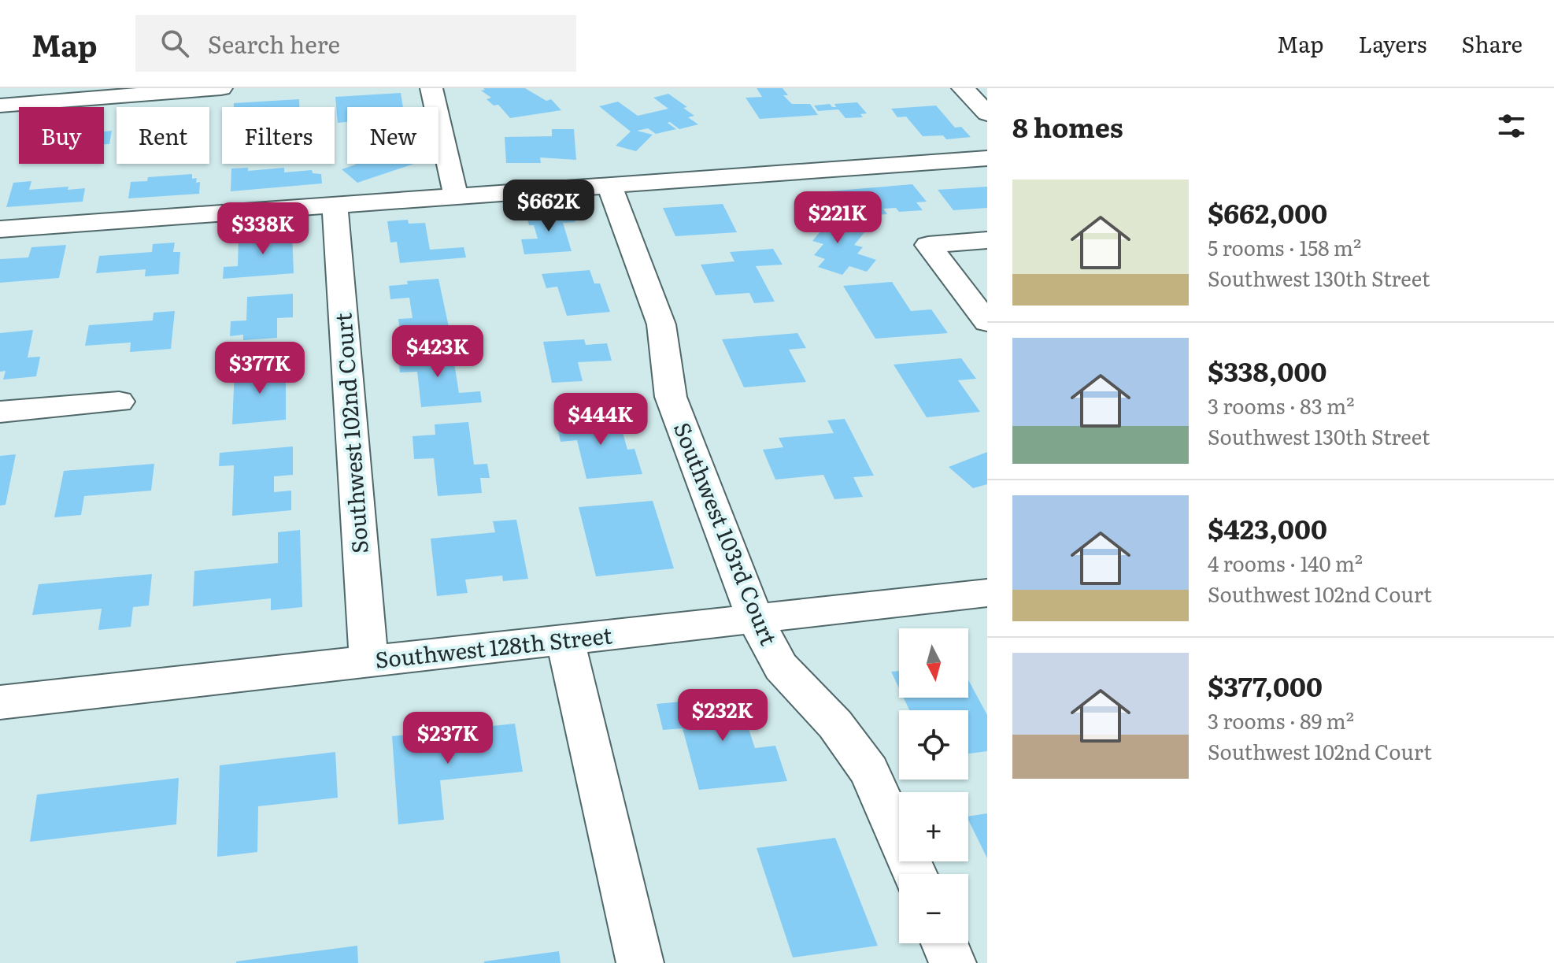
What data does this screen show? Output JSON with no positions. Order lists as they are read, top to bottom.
{
  "streets": {
    "street": ["Southwest 102nd Court", "Southwest 103rd Court", "Southwest 128th Street"]
  },
  "crossings": [
    ["Southwest 102nd Court", "Southwest 128th Street"],
    ["Southwest 103rd Court", "Southwest 128th Street"]
  ],
  "north": "bottom",
  "page": {
    "header": "Map",
    "search": "Search here",
    "nav": ["Map", "Layers", "Share"],
    "heading": "8 homes",
    "chip": [
      "Buy",
      "Rent",
      "Filters",
      "New"
    ],
    "list": [
      {
        "name": "$662,000",
        "note": "5 rooms · 158 m² · Southwest 130th Street"
      },
      {
        "name": "$338,000",
        "note": "3 rooms · 83 m² · Southwest 130th Street"
      },
      {
        "name": "$423,000",
        "note": "4 rooms · 140 m² · Southwest 102nd Court"
      },
      {
        "name": "$377,000",
        "note": "3 rooms · 89 m² · Southwest 102nd Court"
      }
    ],
    "price": [
      "$662K",
      "$221K",
      "$338K",
      "$423K",
      "$377K",
      "$444K",
      "$232K",
      "$237K"
    ],
    "map_buttons": ["+", "−"]
  }
}
